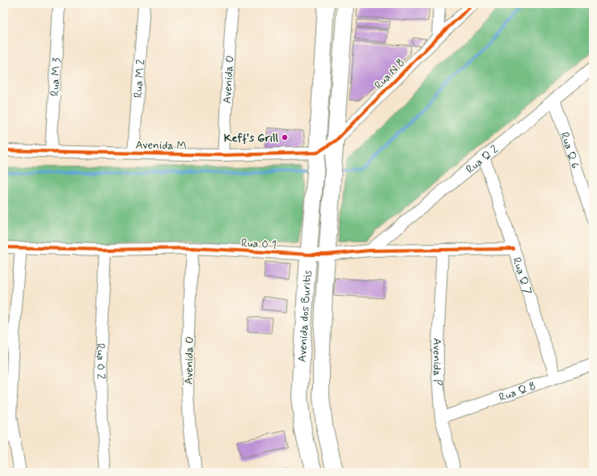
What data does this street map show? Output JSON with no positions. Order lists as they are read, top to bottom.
{
  "streets": {
    "main road": ["Avenida dos Buritis"],
    "street": [
      "Rua N 8",
      "Rua M 3",
      "Rua M 2",
      "Avenida O",
      "Avenida M",
      "Rua Q 6",
      "Rua Q 2",
      "Rua O 1",
      "Rua Q 7",
      "Rua O 2",
      "Avenida P",
      "Rua Q 8"
    ]
  },
  "crossings": [
    ["Rua N 8", "Avenida M"],
    ["Rua N 8", "Avenida dos Buritis"],
    ["Rua M 3", "Avenida M"],
    ["Rua M 2", "Avenida M"],
    ["Avenida O", "Avenida M"],
    ["Avenida O", "Rua O 1"],
    ["Avenida M", "Avenida dos Buritis"],
    ["Rua Q 6", "Rua Q 2"],
    ["Rua Q 2", "Rua O 1"],
    ["Rua Q 2", "Rua Q 7"],
    ["Rua O 1", "Rua Q 7"],
    ["Rua O 1", "Avenida dos Buritis"],
    ["Rua O 1", "Rua O 2"],
    ["Rua O 1", "Avenida P"],
    ["Rua Q 7", "Rua Q 8"],
    ["Avenida P", "Rua Q 8"]
  ],
  "places": ["Keff's Grill"]
}
